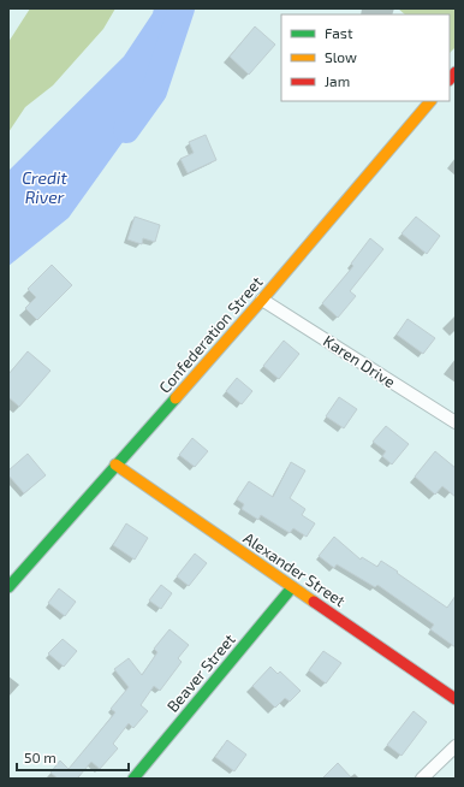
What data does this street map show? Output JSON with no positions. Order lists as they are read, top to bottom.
{
  "streets": {
    "street": [
      "Confederation Street",
      "Karen Drive",
      "Alexander Street",
      "Beaver Street"
    ]
  },
  "crossings": [
    ["Confederation Street", "Karen Drive"],
    ["Confederation Street", "Alexander Street"],
    ["Alexander Street", "Beaver Street"]
  ],
  "water": ["Credit River"],
  "legend": ["Fast", "Slow", "Jam"],
  "scale_bar": "50 m"
}
